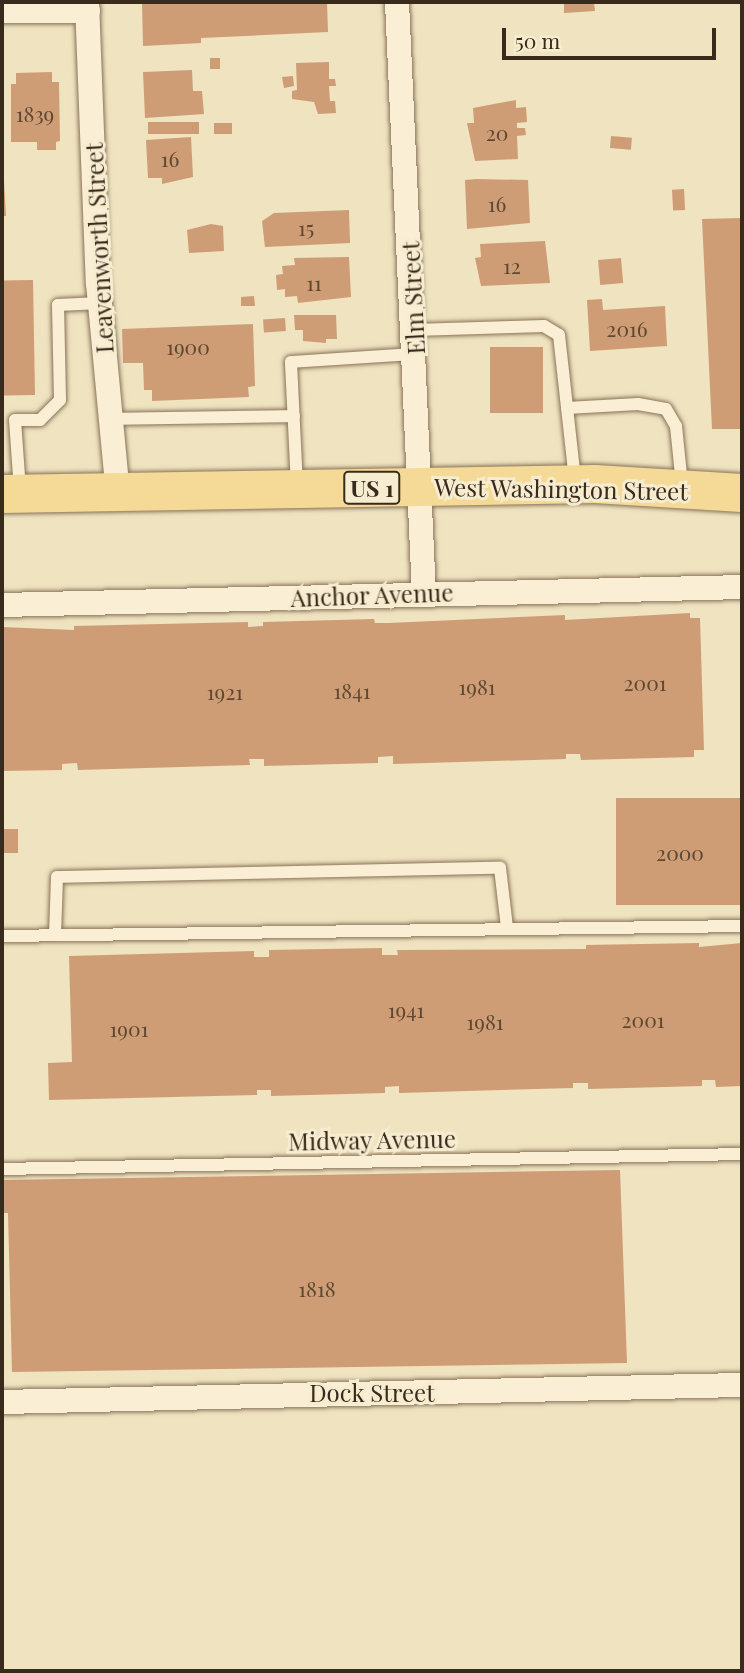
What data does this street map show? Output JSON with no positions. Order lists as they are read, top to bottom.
{
  "streets": {
    "main road": ["US 1", "West Washington Street"],
    "street": [
      "Leavenworth Street",
      "Elm Street",
      "Anchor Avenue",
      "Dock Street"
    ],
    "lane": ["Midway Avenue"]
  },
  "crossings": [
    ["Leavenworth Street", "West Washington Street"],
    ["Elm Street", "West Washington Street"],
    ["Elm Street", "Anchor Avenue"]
  ],
  "house_numbers": [
    "1839",
    "20",
    "16",
    "16",
    "15",
    "12",
    "11",
    "2016",
    "1900",
    "2001",
    "1981",
    "1841",
    "1921",
    "2000",
    "1941",
    "2001",
    "1981",
    "1901",
    "1818"
  ],
  "scale_bar": "50 m"
}
